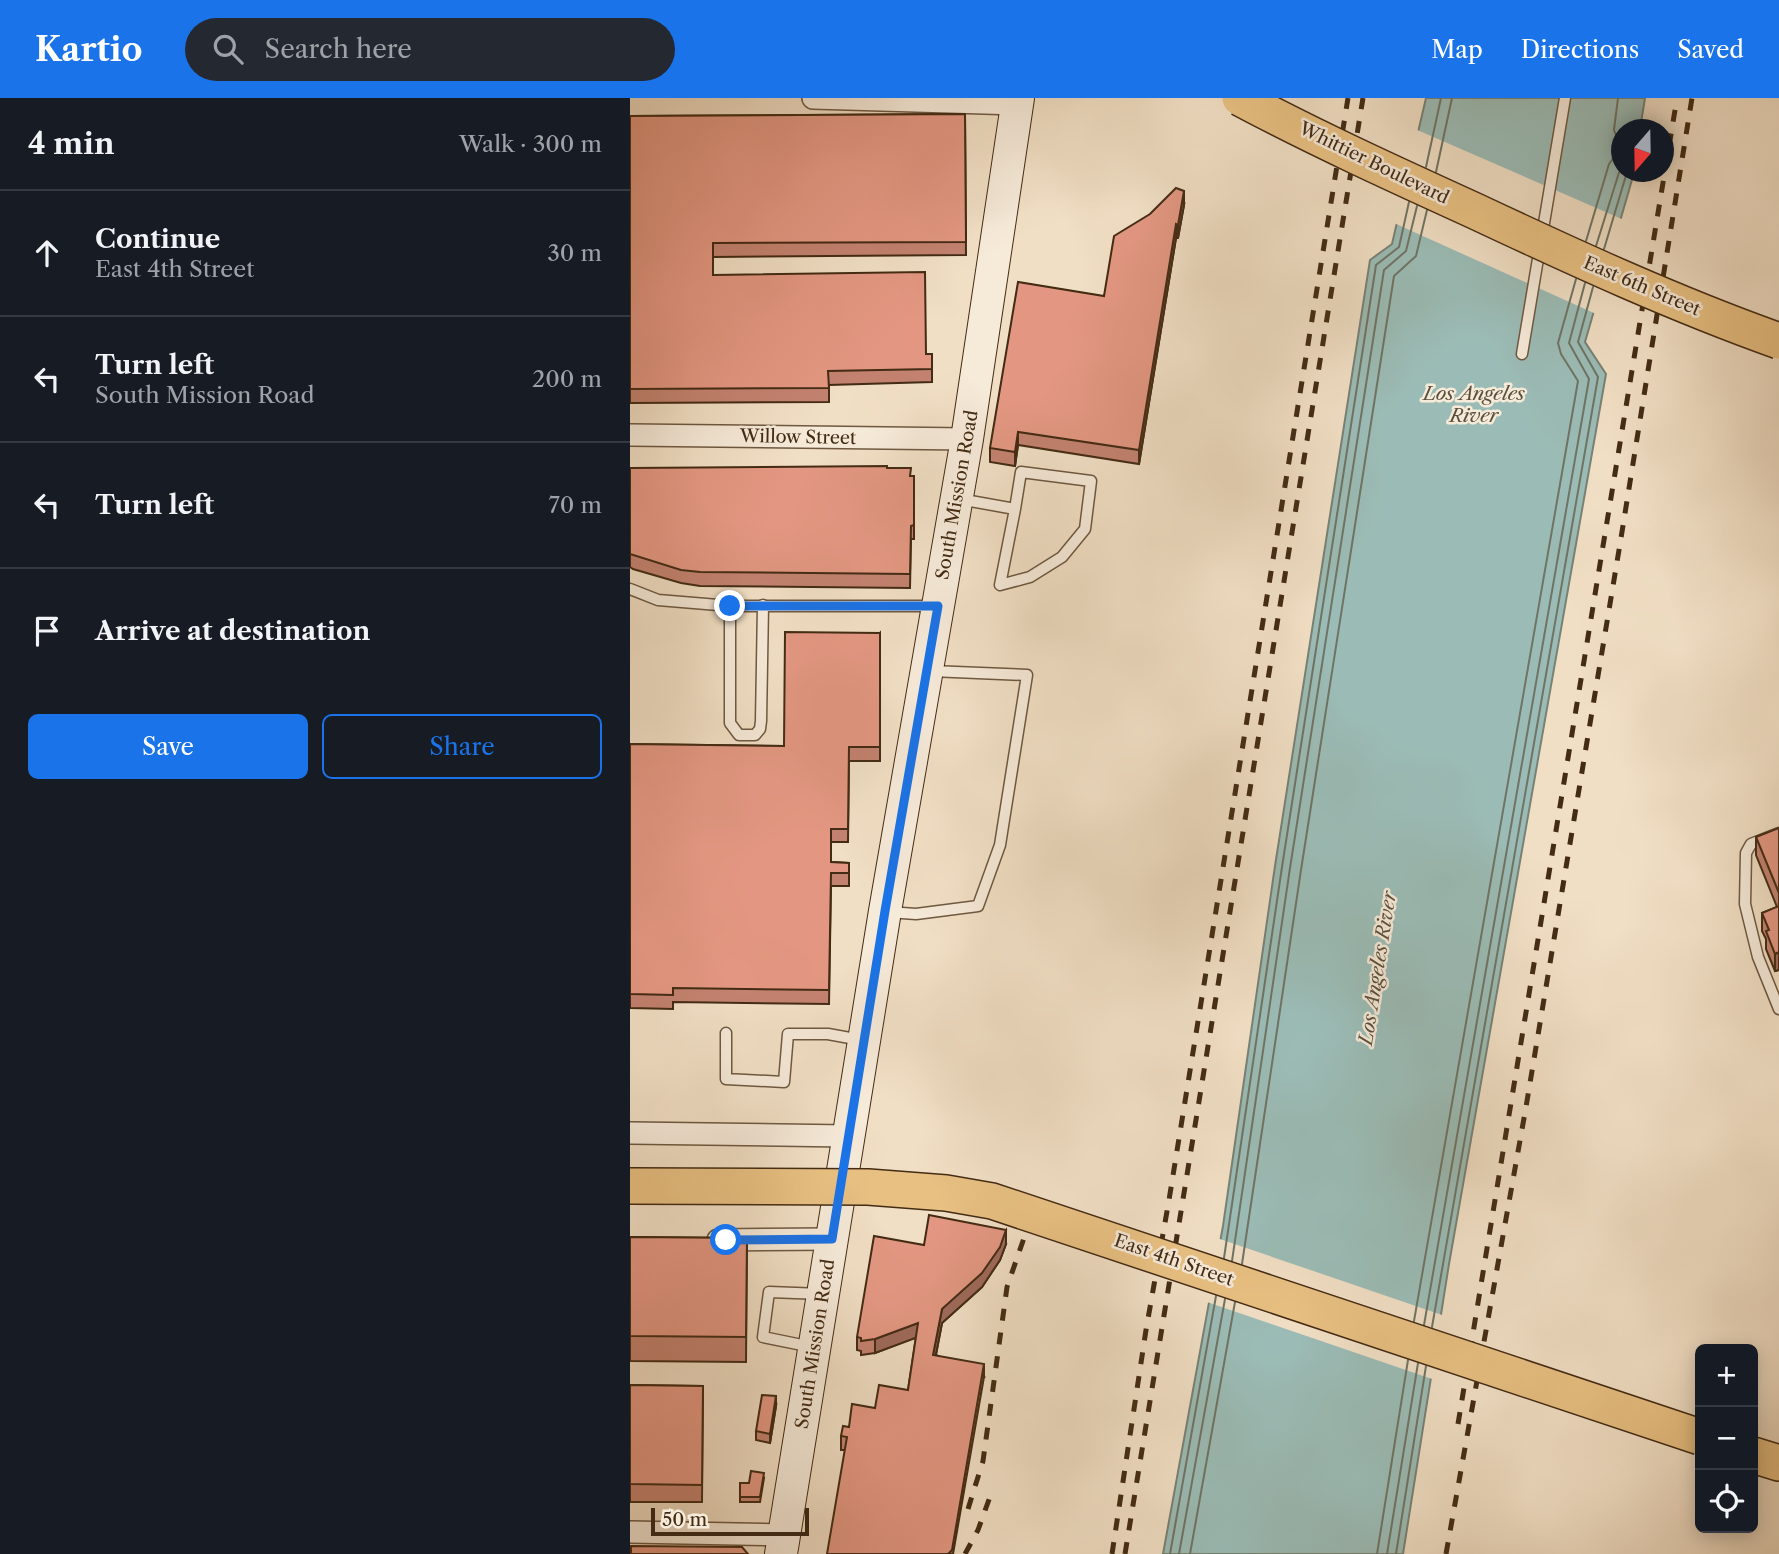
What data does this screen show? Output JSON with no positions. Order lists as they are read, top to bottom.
{
  "streets": {
    "main road": ["Whittier Boulevard", "East 6th Street", "East 4th Street"],
    "street": ["Willow Street", "South Mission Road"]
  },
  "crossings": [
    ["Whittier Boulevard", "East 6th Street"],
    ["Willow Street", "South Mission Road"]
  ],
  "water": ["Los Angeles River"],
  "scale_bar": "50 m",
  "north": "bottom",
  "page": {
    "header": "Kartio",
    "search": "Search here",
    "nav": ["Map", "Directions", "Saved"],
    "heading": ["4 min", "Walk · 300 m"],
    "list": [
      ["Continue", "East 4th Street", "30 m"],
      ["Turn left", "South Mission Road", "200 m"],
      ["Turn left", "70 m"],
      "Arrive at destination"
    ],
    "buttons": ["Save", "Share"],
    "map_buttons": ["+", "−"],
    "scale": "50 m"
  }
}
